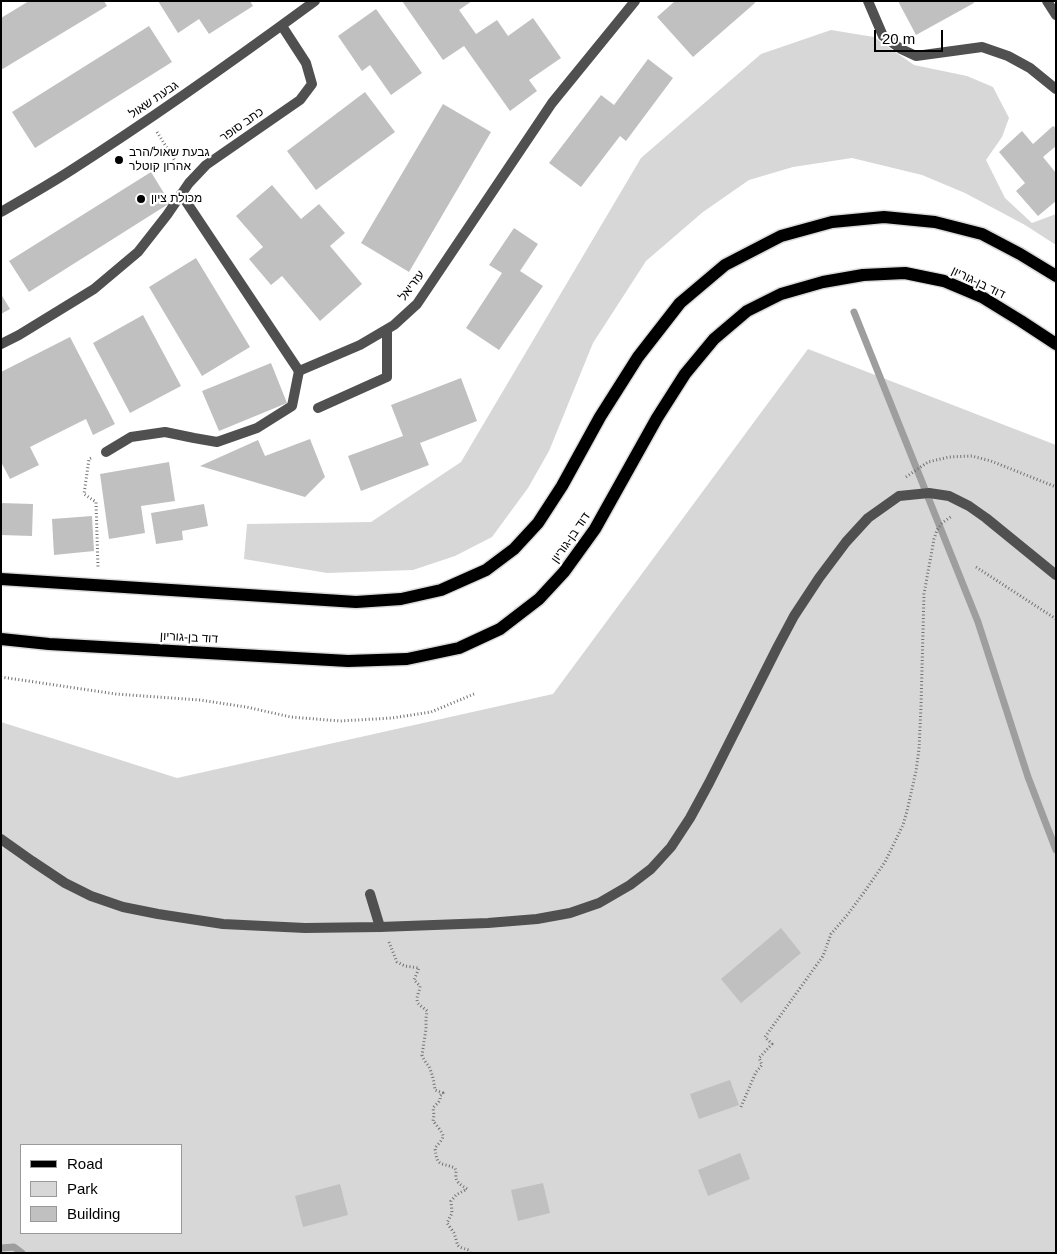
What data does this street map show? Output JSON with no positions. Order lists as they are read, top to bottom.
{
  "streets": {
    "main road": ["דוד בן-גוריון"],
    "street": ["גבעת שאול", "כתב סופר", "עזריאל"]
  },
  "crossings": [
    ["גבעת שאול", "כתב סופר"]
  ],
  "places": ["גבעת שאול/הרב אהרון קוטלר", "מכולת ציון"],
  "legend": ["Road", "Park", "Building"],
  "scale_bar": "20 m"
}
